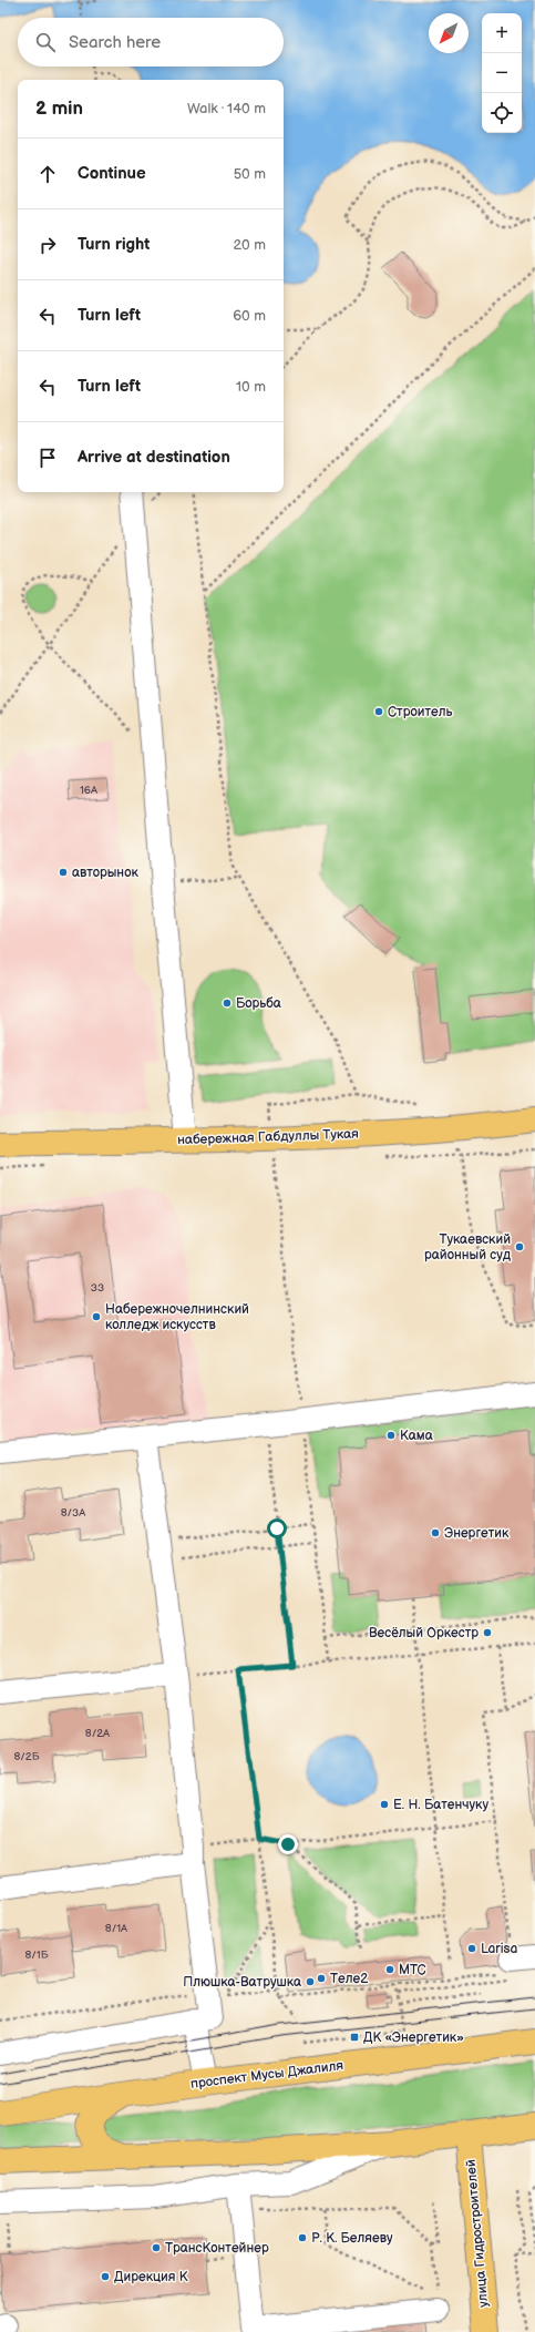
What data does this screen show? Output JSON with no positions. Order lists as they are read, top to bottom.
{
  "streets": {
    "main road": ["набережная Габдуллы Тукая", "проспект Мусы Джалиля", "улица Гидростроителей"]
  },
  "places": {
    "other": [
      "Строитель",
      "авторынок",
      "Борьба",
      "Тукаевский районный суд",
      "Набережночелнинский колледж искусств",
      "Кама",
      "Энергетик",
      "Весёлый Оркестр",
      "Е. Н. Батенчуку",
      "Larisa",
      "МТС",
      "Теле2",
      "Плюшка-Ватрушка",
      "Р. К. Беляеву",
      "ТрансКонтейнер",
      "Дирекция К"
    ],
    "transit": ["ДК «Энергетик»"]
  },
  "house_numbers": [
    "16А",
    "33",
    "8/3А",
    "8/2А",
    "8/2Б",
    "8/1А",
    "8/1Б"
  ],
  "north": "bottom left",
  "page": {
    "map_buttons": ["+", "−"],
    "search": "Search here",
    "heading": ["2 min", "Walk · 140 m"],
    "list": [
      ["Continue", "50 m"],
      ["Turn right", "20 m"],
      ["Turn left", "60 m"],
      ["Turn left", "10 m"],
      "Arrive at destination"
    ]
  }
}
